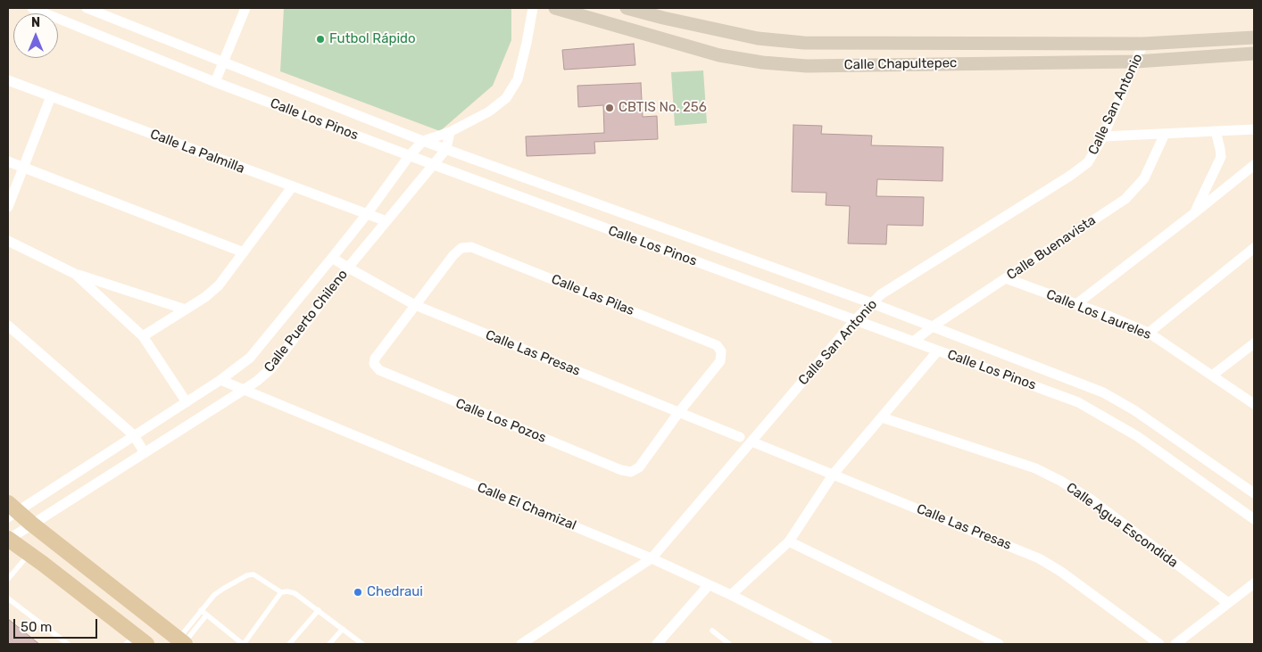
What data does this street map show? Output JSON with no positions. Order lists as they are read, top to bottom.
{
  "streets": {
    "street": [
      "Calle Chapultepec",
      "Calle San Antonio",
      "Calle Los Pinos",
      "Calle La Palmilla",
      "Calle Buenavista",
      "Calle Las Pilas",
      "Calle Los Laureles",
      "Calle Puerto Chileno",
      "Calle Las Presas",
      "Calle Los Pozos",
      "Calle El Chamizal",
      "Calle Agua Escondida"
    ]
  },
  "crossings": [
    ["Calle Chapultepec", "Calle San Antonio"],
    ["Calle San Antonio", "Calle Los Pinos"],
    ["Calle San Antonio", "Calle Las Presas"],
    ["Calle San Antonio", "Calle El Chamizal"],
    ["Calle Los Pinos", "Calle Buenavista"],
    ["Calle Los Pinos", "Calle Puerto Chileno"],
    ["Calle La Palmilla", "Calle Puerto Chileno"],
    ["Calle Buenavista", "Calle Los Laureles"],
    ["Calle Las Pilas", "Calle Las Presas"],
    ["Calle Las Pilas", "Calle Los Pozos"],
    ["Calle Puerto Chileno", "Calle Las Presas"],
    ["Calle Puerto Chileno", "Calle El Chamizal"],
    ["Calle Las Presas", "Calle Los Pozos"]
  ],
  "places": ["Futbol Rápido", "CBTIS No. 256", "Chedraui"],
  "scale_bar": "50 m",
  "north": "top"
}
